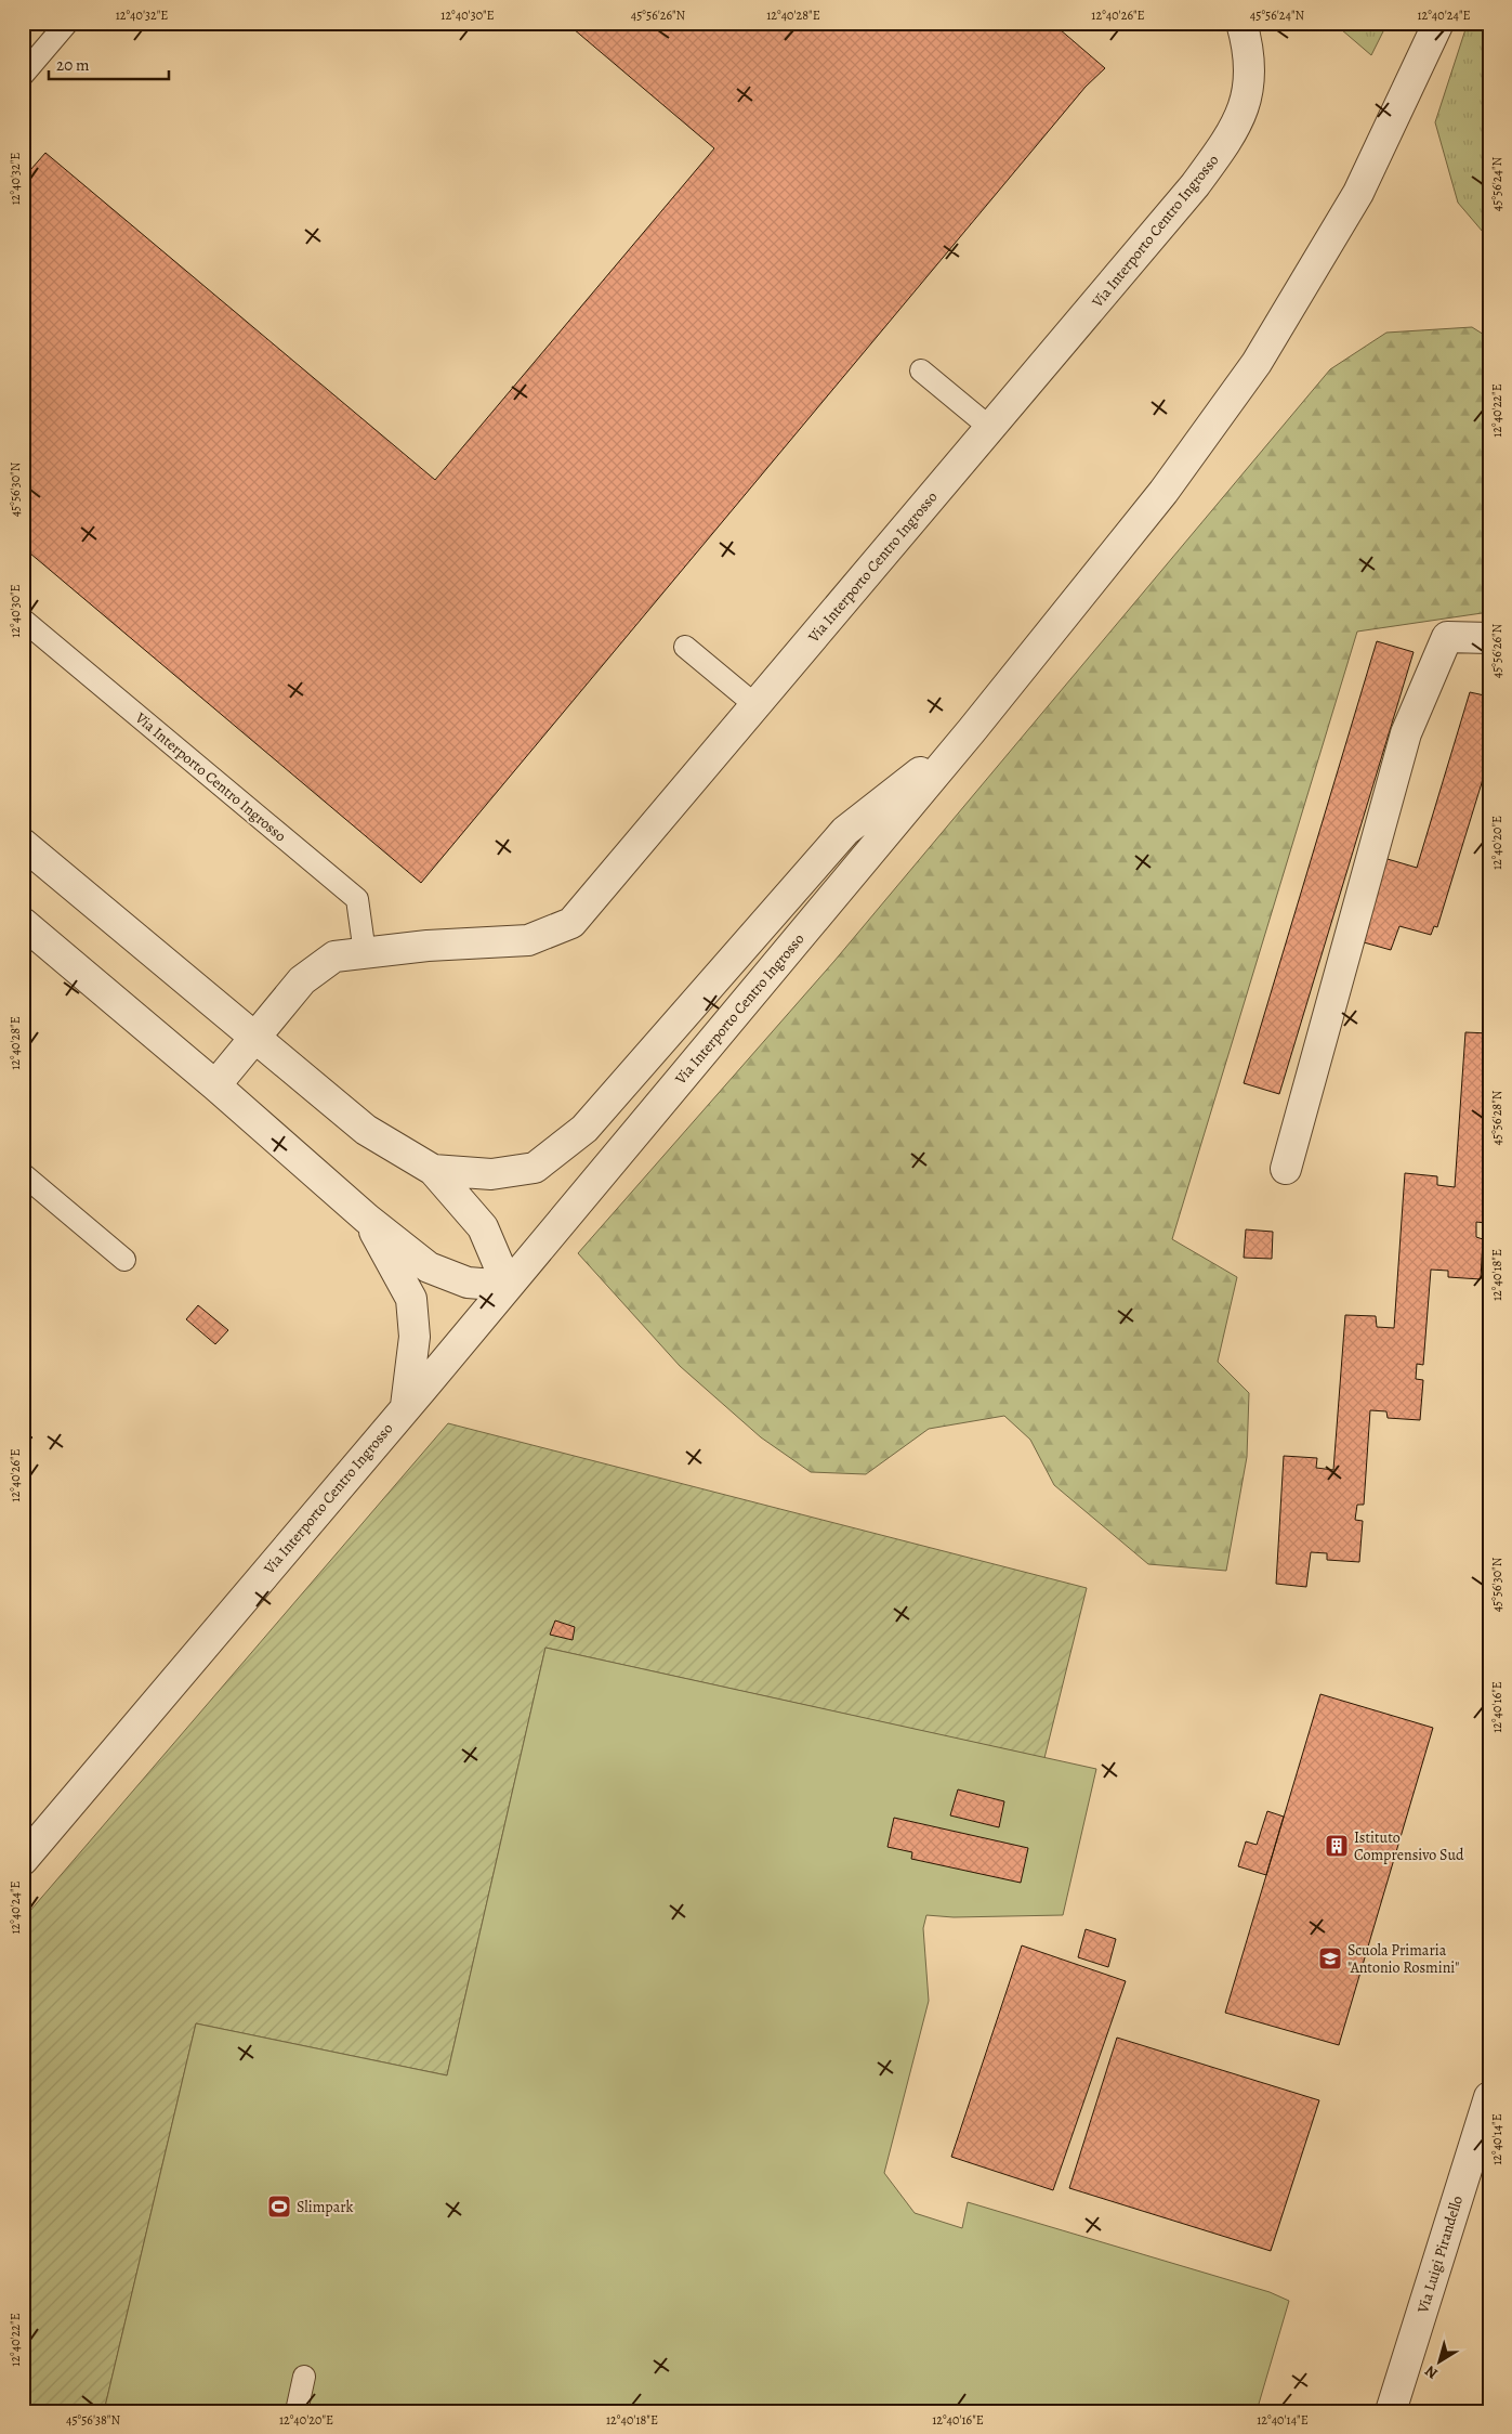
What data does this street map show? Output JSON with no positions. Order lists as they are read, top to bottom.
{
  "streets": {
    "street": ["Via Interporto Centro Ingrosso", "Via Luigi Pirandello"]
  },
  "places": {
    "building": ["Istituto Comprensivo Sud"],
    "school or university": ["Scuola Primaria \"Antonio Rosmini\""],
    "sports": ["Slimpark"]
  },
  "scale_bar": "20 m",
  "north": "bottom left",
  "coordinates": [
    "12°40'32\"E",
    "12°40'30\"E",
    "45°56'26\"N",
    "12°40'28\"E",
    "12°40'26\"E",
    "45°56'24\"N",
    "12°40'24\"E",
    "12°40'22\"E",
    "45°56'30\"N",
    "12°40'20\"E",
    "45°56'28\"N",
    "12°40'18\"E",
    "12°40'16\"E",
    "12°40'14\"E",
    "45°56'38\"N"
  ]
}
